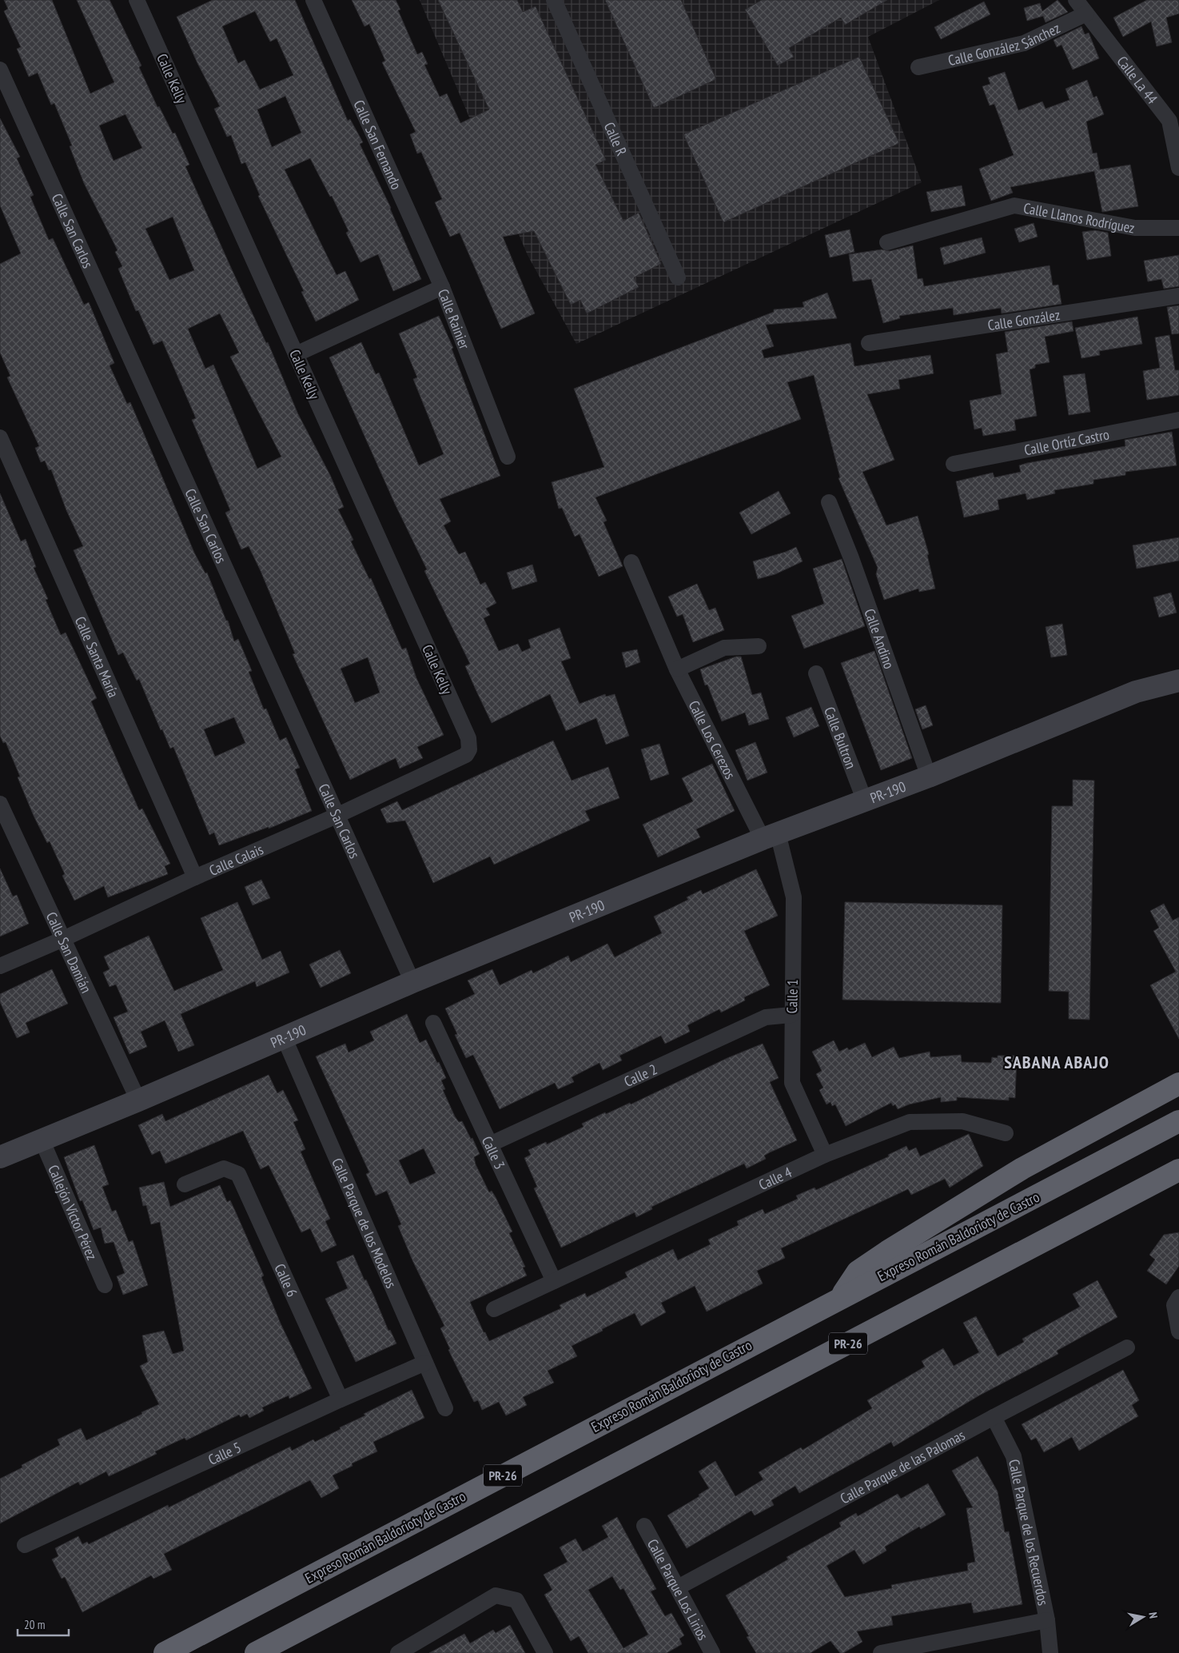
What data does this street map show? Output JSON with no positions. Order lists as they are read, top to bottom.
{
  "streets": {
    "highway": ["Expreso Román Baldorioty de Castro", "PR-26"],
    "street": [
      "Calle González Sánchez",
      "Calle Kelly",
      "Calle La 44",
      "Calle R",
      "Calle San Fernando",
      "Calle Llanos Rodríguez",
      "Calle San Carlos",
      "Calle González",
      "Calle Rainier",
      "Calle Ortíz Castro",
      "Calle Andino",
      "Calle Santa María",
      "Calle Bultron",
      "Calle Los Cerezos",
      "PR-190",
      "Calle Calais",
      "Calle San Damián",
      "Calle 1",
      "Calle 2",
      "Calle 3",
      "Calle 4",
      "Callejón Víctor Pérez",
      "Calle Parque de los Modelos",
      "Calle 6",
      "Calle 5",
      "Calle Parque de las Palomas",
      "Calle Parque de los Recuerdos",
      "Calle Parque Los Lirios"
    ]
  },
  "crossings": [
    ["Calle González Sánchez", "Calle La 44"],
    ["Calle Kelly", "Calle Rainier"],
    ["Calle Kelly", "Calle Calais"],
    ["Calle San Fernando", "Calle Rainier"],
    ["Calle San Carlos", "PR-190"],
    ["Calle San Carlos", "Calle Calais"],
    ["Calle Andino", "PR-190"],
    ["Calle Santa María", "Calle Calais"],
    ["Calle Bultron", "PR-190"],
    ["Calle Los Cerezos", "PR-190"],
    ["Calle Los Cerezos", "Calle 1"],
    ["PR-190", "Calle San Damián"],
    ["PR-190", "Calle 1"],
    ["PR-190", "Callejón Víctor Pérez"],
    ["PR-190", "Calle Parque de los Modelos"],
    ["Calle Calais", "Calle San Damián"],
    ["Calle 1", "Calle 2"],
    ["Calle 1", "Calle 4"],
    ["Calle 2", "Calle 3"],
    ["Calle 3", "Calle 4"],
    ["Calle Parque de los Modelos", "Calle 5"],
    ["Calle 6", "Calle 5"],
    ["Calle Parque de las Palomas", "Calle Parque de los Recuerdos"],
    ["Calle Parque de las Palomas", "Calle Parque Los Lirios"]
  ],
  "districts": ["SABANA ABAJO"],
  "scale_bar": "20 m",
  "north": "right"
}
